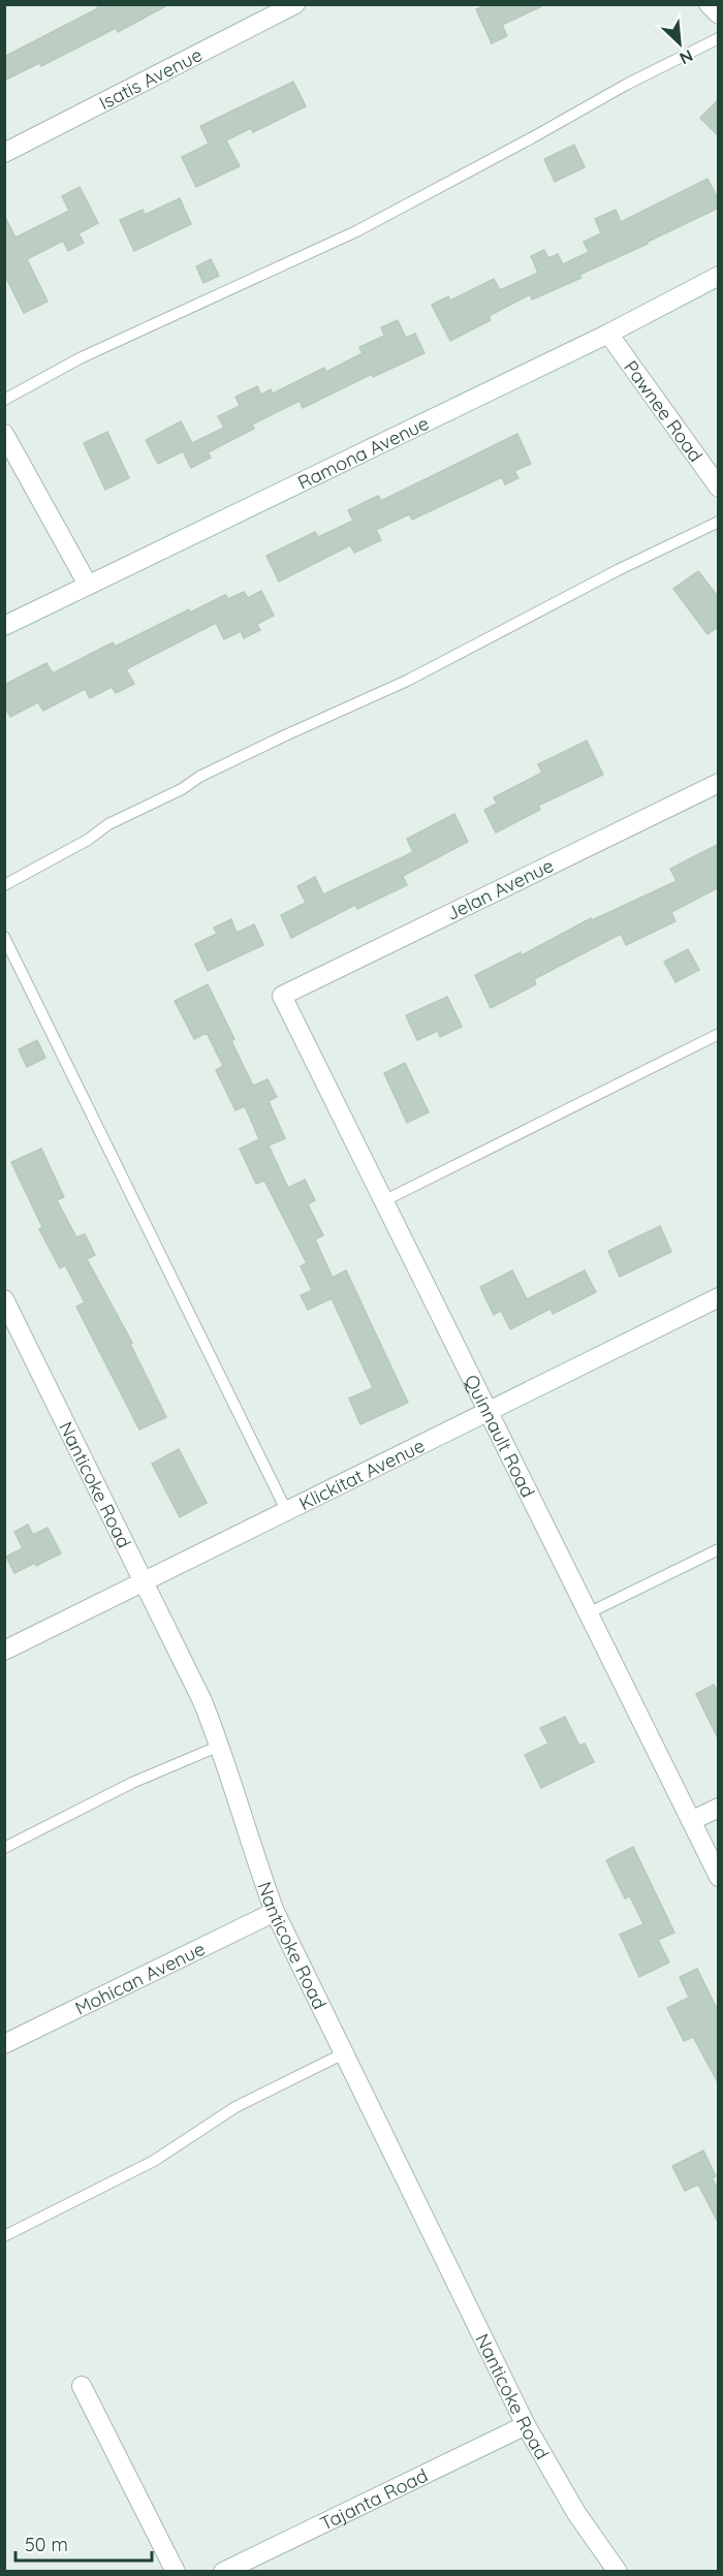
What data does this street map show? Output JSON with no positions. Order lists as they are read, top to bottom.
{
  "streets": {
    "street": [
      "Isatis Avenue",
      "Pawnee Road",
      "Ramona Avenue",
      "Jelan Avenue",
      "Quinnault Road",
      "Klickitat Avenue",
      "Nanticoke Road",
      "Mohican Avenue",
      "Tajanta Road"
    ]
  },
  "crossings": [
    ["Pawnee Road", "Ramona Avenue"],
    ["Jelan Avenue", "Quinnault Road"],
    ["Quinnault Road", "Klickitat Avenue"],
    ["Klickitat Avenue", "Nanticoke Road"],
    ["Nanticoke Road", "Mohican Avenue"],
    ["Nanticoke Road", "Tajanta Road"]
  ],
  "scale_bar": "50 m",
  "north": "bottom right"
}
